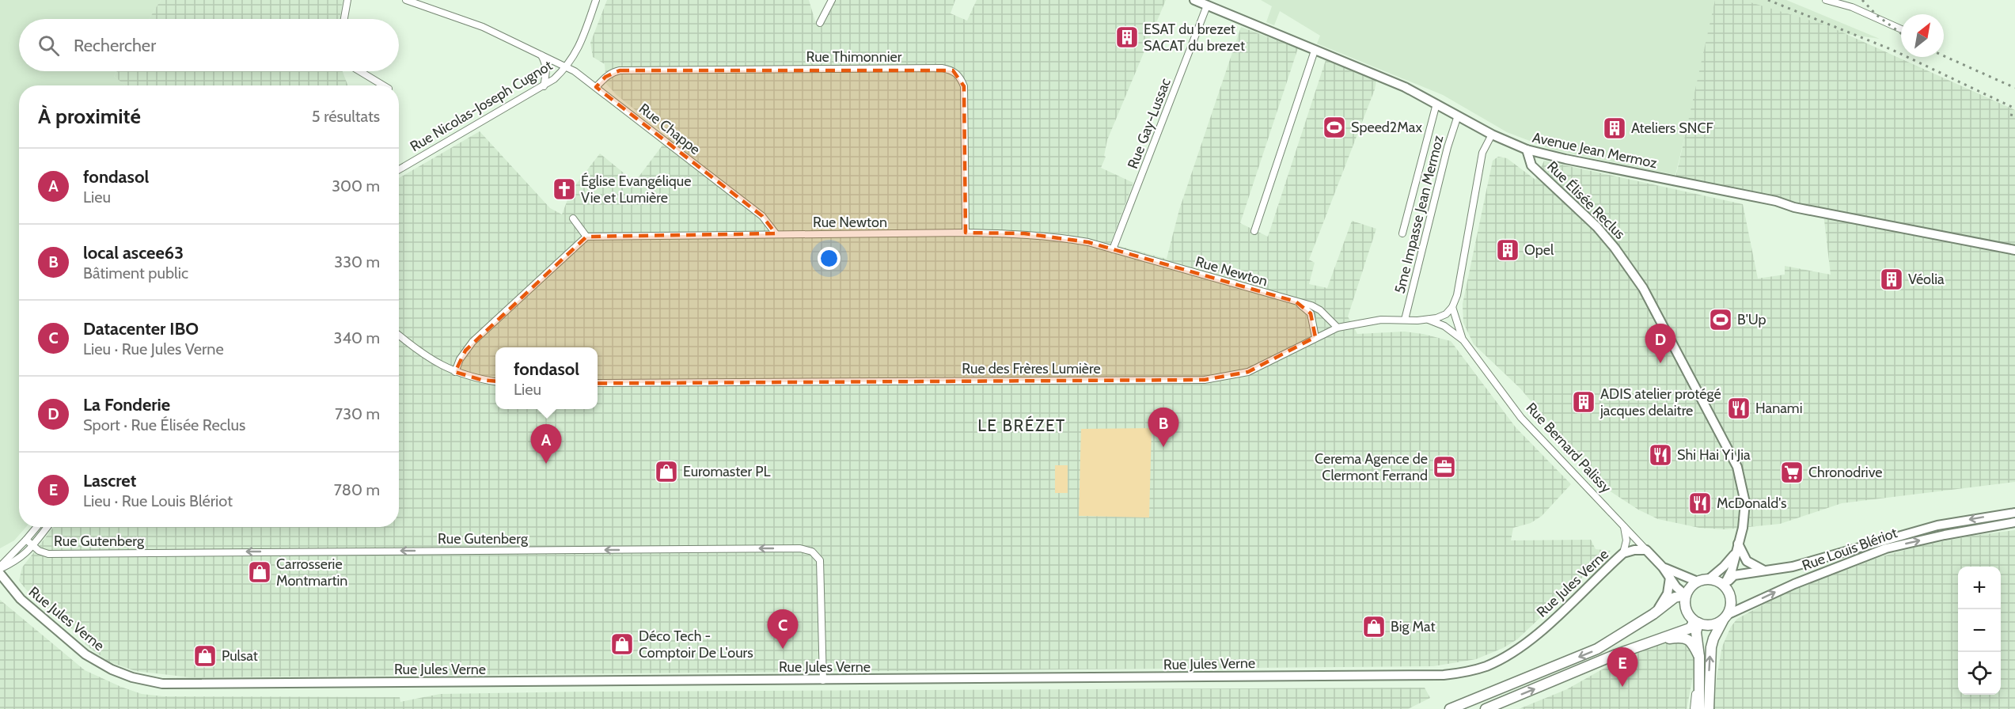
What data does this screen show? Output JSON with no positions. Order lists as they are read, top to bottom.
{
  "streets": {
    "main road": [
      "Avenue Jean Mermoz",
      "Rue Élisée Reclus",
      "Rue Bernard Palissy",
      "Rue Louis Blériot",
      "Rue Jules Verne"
    ],
    "street": [
      "Rue Thimonnier",
      "Rue Nicolas-Joseph Cugnot",
      "Rue Gay-Lussac",
      "Rue Chappe",
      "5me Impasse Jean Mermoz",
      "Rue Newton",
      "Rue des Frères Lumière",
      "Rue Gutenberg"
    ]
  },
  "crossings": [
    ["Rue Thimonnier", "Rue Chappe"],
    ["Rue Thimonnier", "Rue Newton"],
    ["Rue Nicolas-Joseph Cugnot", "Rue Chappe"],
    ["Rue Gay-Lussac", "Avenue Jean Mermoz"],
    ["Rue Gay-Lussac", "Rue Newton"],
    ["Rue Chappe", "Rue Newton"],
    ["Avenue Jean Mermoz", "Rue Élisée Reclus"],
    ["Avenue Jean Mermoz", "5me Impasse Jean Mermoz"],
    ["Rue Élisée Reclus", "Rue Bernard Palissy"],
    ["Rue Élisée Reclus", "Rue Louis Blériot"],
    ["5me Impasse Jean Mermoz", "Rue des Frères Lumière"],
    ["Rue Newton", "Rue des Frères Lumière"],
    ["Rue des Frères Lumière", "Rue Bernard Palissy"],
    ["Rue Bernard Palissy", "Rue Louis Blériot"],
    ["Rue Bernard Palissy", "Rue Jules Verne"],
    ["Rue Gutenberg", "Rue Jules Verne"]
  ],
  "one_way": ["Rue Gutenberg"],
  "districts": ["LE BRÉZET"],
  "places": {
    "building": [
      "ESAT du brezet SACAT du brezet",
      "Ateliers SNCF",
      "Opel",
      "Véolia",
      "ADIS atelier protégé jacques delaitre"
    ],
    "sports": ["Speed2Max", "B'Up"],
    "church": ["Église Evangélique Vie et Lumière"],
    "restaurant": ["Hanami", "Shi Hai Yi Jia", "McDonald's"],
    "office": ["Cerema Agence de Clermont Ferrand"],
    "shop": [
      "Euromaster PL",
      "Carrosserie Montmartin",
      "Big Mat",
      "Déco Tech - Comptoir De L'ours",
      "Pulsat"
    ],
    "supermarket": ["Chronodrive"]
  },
  "north": "top right",
  "page": {
    "search": "Rechercher",
    "heading": ["À proximité", "5 résultats"],
    "list": [
      {
        "mark": "A",
        "name": "fondasol",
        "note": "Lieu",
        "value": "300 m"
      },
      {
        "mark": "B",
        "name": "local ascee63",
        "note": "Bâtiment public",
        "value": "330 m"
      },
      {
        "mark": "C",
        "name": "Datacenter IBO",
        "note": "Lieu · Rue Jules Verne",
        "value": "340 m"
      },
      {
        "mark": "D",
        "name": "La Fonderie",
        "note": "Sport · Rue Élisée Reclus",
        "value": "730 m"
      },
      {
        "mark": "E",
        "name": "Lascret",
        "note": "Lieu · Rue Louis Blériot",
        "value": "780 m"
      }
    ],
    "pins": [
      "D",
      "B",
      "A",
      "C",
      "E"
    ],
    "popup": ["fondasol", "Lieu"],
    "map_buttons": ["+", "−"]
  }
}
